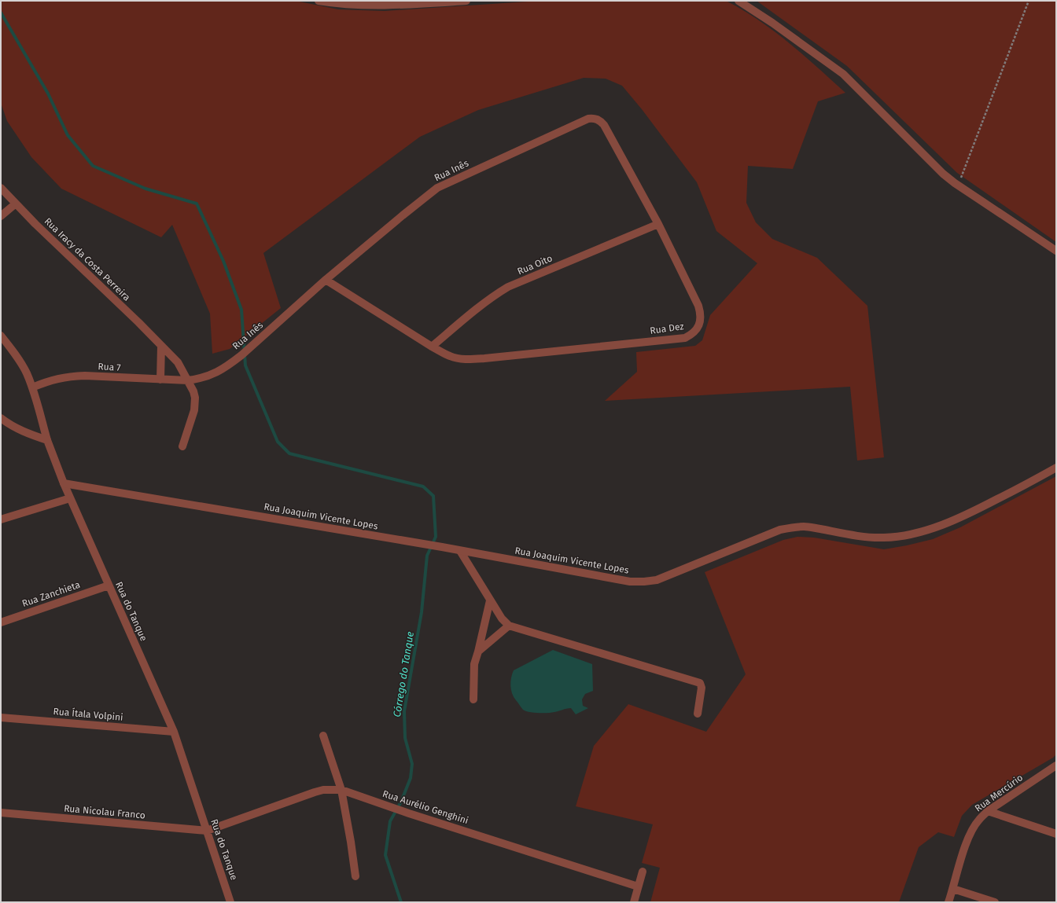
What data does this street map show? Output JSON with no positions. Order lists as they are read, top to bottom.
{
  "streets": {
    "street": [
      "Rua Inês",
      "Rua Iracy da Costa Perreira",
      "Rua Oito",
      "Rua Dez",
      "Rua 7",
      "Rua Joaquim Vicente Lopes",
      "Rua Zanchieta",
      "Rua do Tanque",
      "Rua Ítala Volpini",
      "Rua Mercúrio",
      "Rua Aurélio Genghini",
      "Rua Nicolau Franco"
    ]
  },
  "crossings": [
    ["Rua Inês", "Rua Iracy da Costa Perreira"],
    ["Rua Inês", "Rua Dez"],
    ["Rua Inês", "Rua 7"],
    ["Rua Iracy da Costa Perreira", "Rua 7"],
    ["Rua Oito", "Rua Dez"],
    ["Rua 7", "Rua do Tanque"],
    ["Rua Joaquim Vicente Lopes", "Rua do Tanque"],
    ["Rua Zanchieta", "Rua do Tanque"],
    ["Rua do Tanque", "Rua Ítala Volpini"],
    ["Rua do Tanque", "Rua Aurélio Genghini"],
    ["Rua do Tanque", "Rua Nicolau Franco"],
    ["Rua Aurélio Genghini", "Rua Nicolau Franco"]
  ],
  "water": ["Córrego do Tanque"]
}
